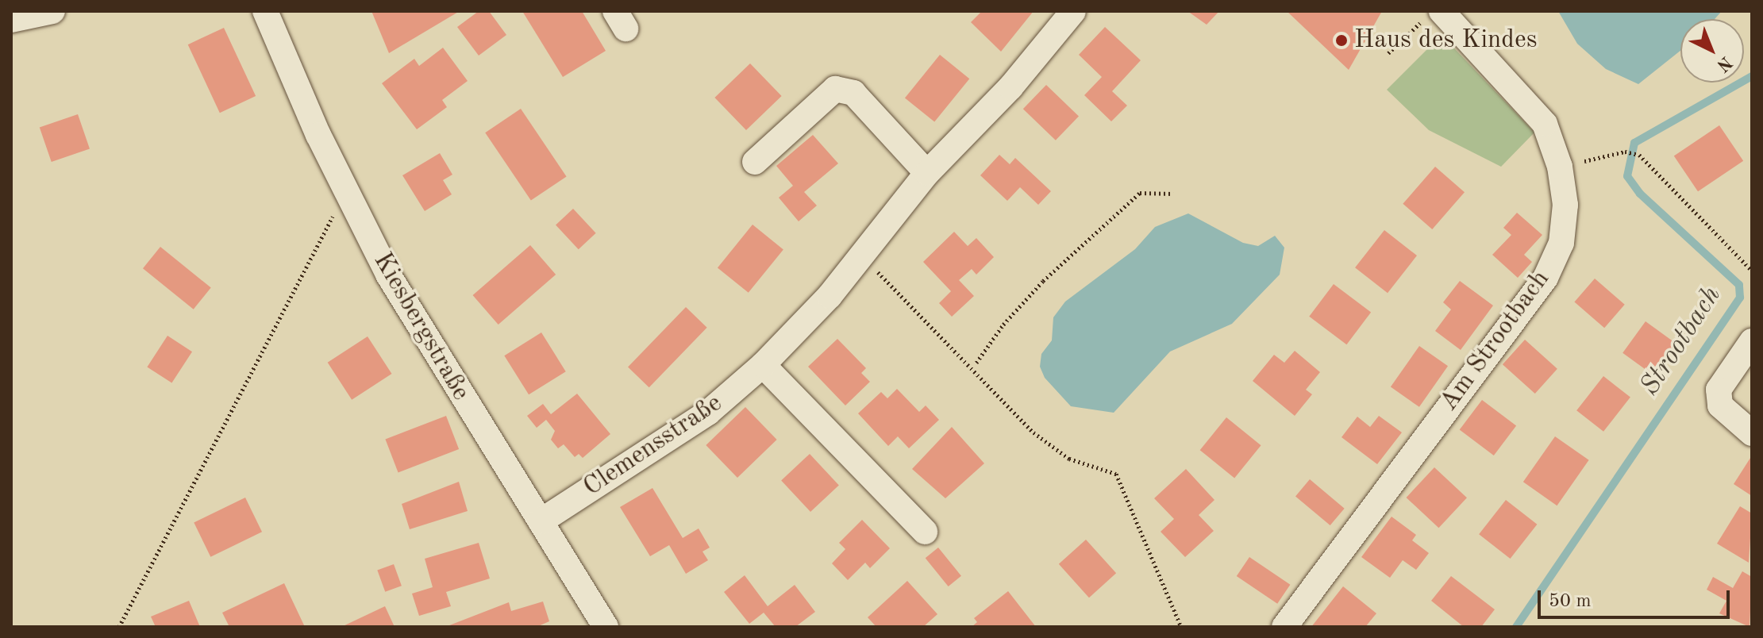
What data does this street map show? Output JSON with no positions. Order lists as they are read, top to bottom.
{
  "streets": {
    "street": ["Kiesbergstraße", "Am Strootbach", "Clemensstraße"]
  },
  "crossings": [
    ["Kiesbergstraße", "Clemensstraße"]
  ],
  "water": ["Strootbach"],
  "places": ["Haus des Kindes"],
  "scale_bar": "50 m",
  "north": "bottom right"
}
